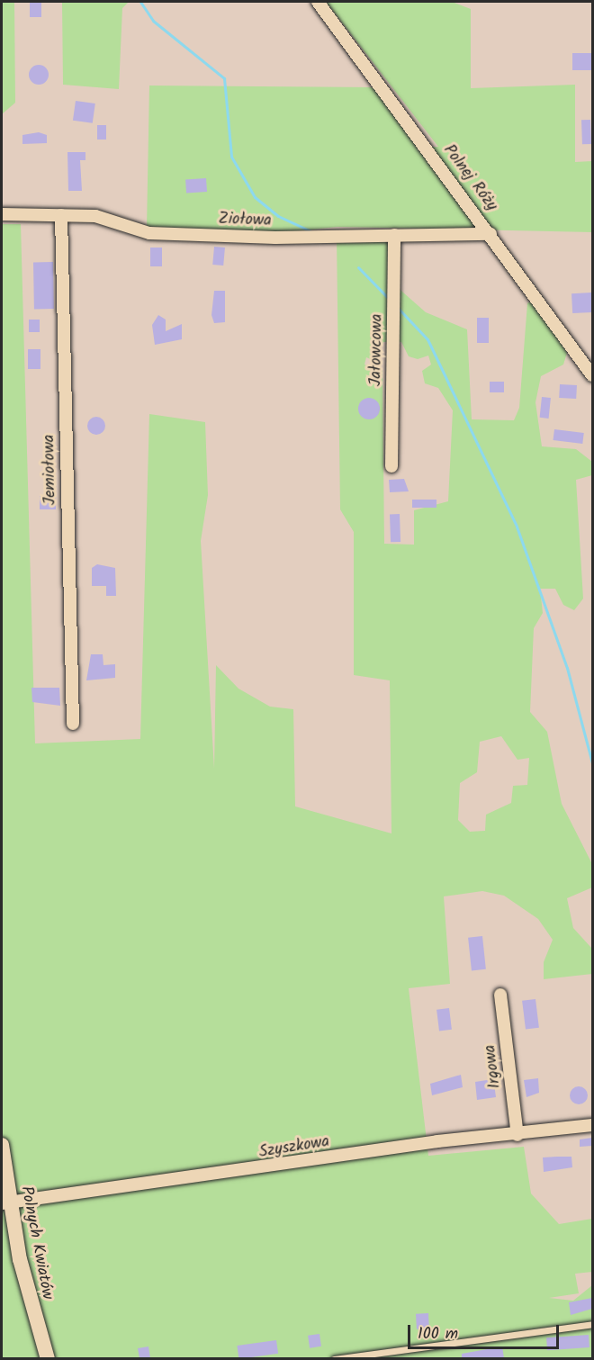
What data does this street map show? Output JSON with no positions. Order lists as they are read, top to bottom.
{
  "streets": {
    "street": [
      "Polnej Róży",
      "Ziołowa",
      "Jałowcowa",
      "Jemiołowa",
      "Irgowa",
      "Szyszkowa",
      "Polnych Kwiatów"
    ]
  },
  "crossings": [
    ["Polnej Róży", "Ziołowa"],
    ["Ziołowa", "Jałowcowa"],
    ["Ziołowa", "Jemiołowa"],
    ["Irgowa", "Szyszkowa"],
    ["Szyszkowa", "Polnych Kwiatów"]
  ],
  "scale_bar": "100 m"
}
